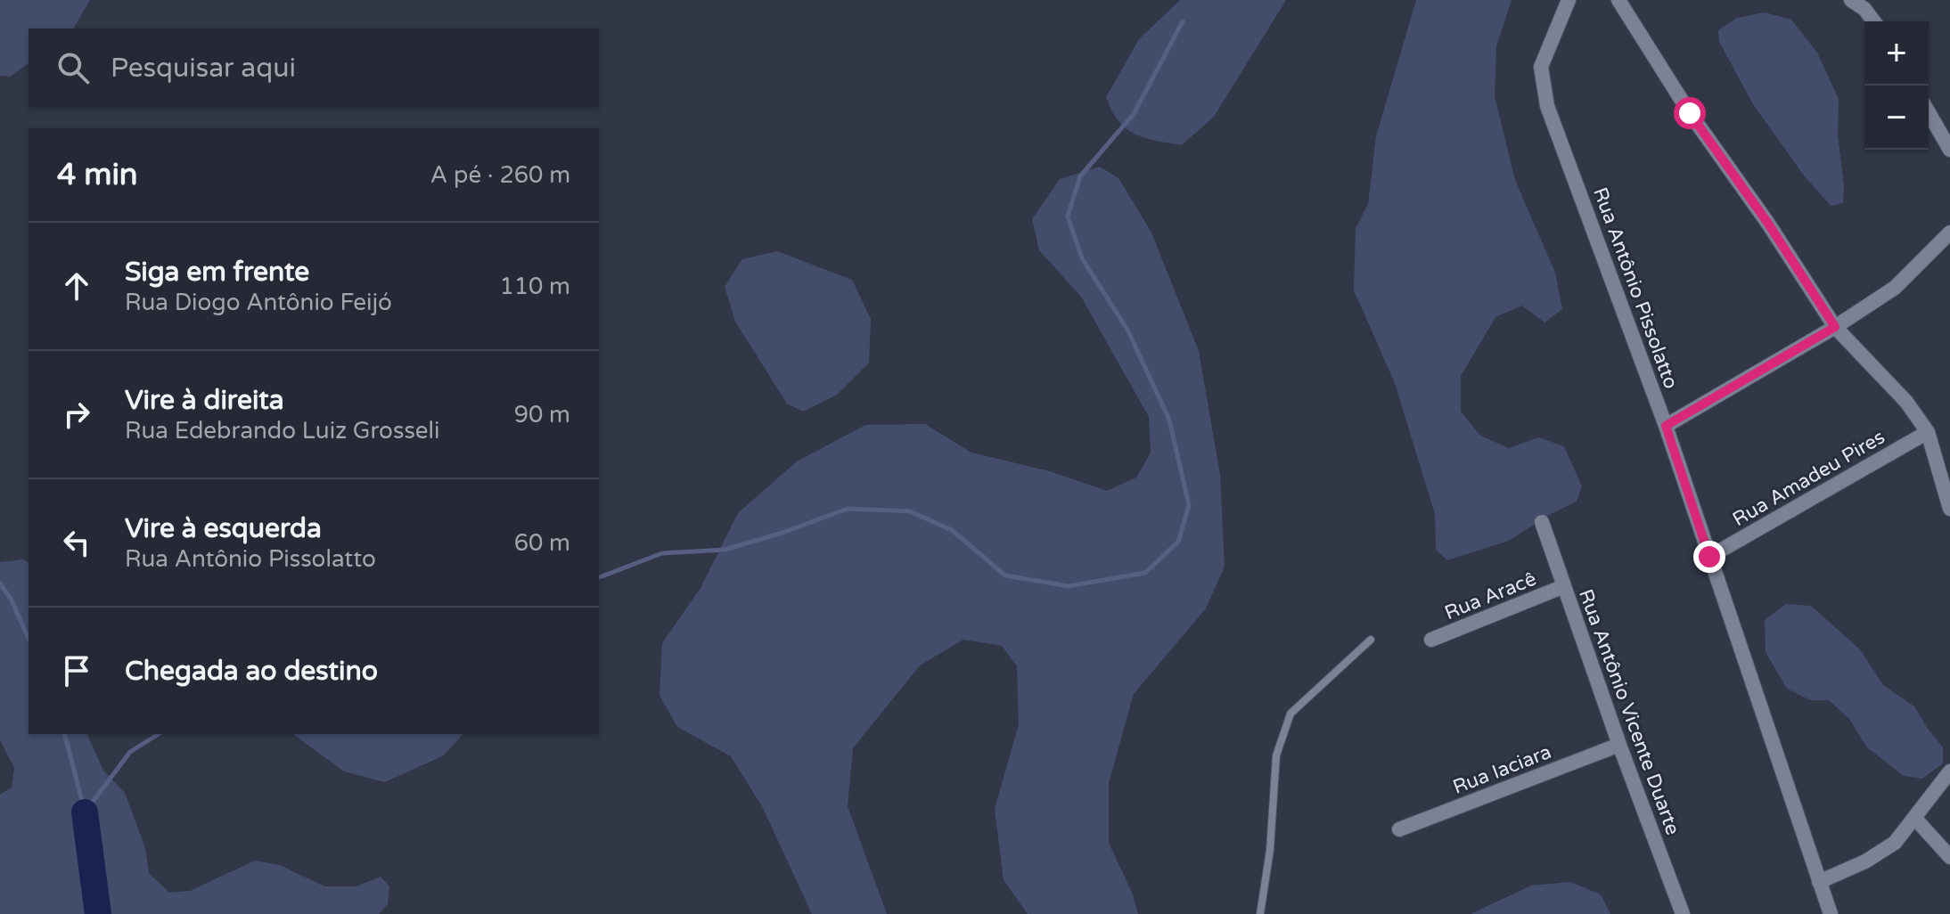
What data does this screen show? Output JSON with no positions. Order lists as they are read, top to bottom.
{
  "streets": {
    "street": [
      "Rua Antônio Pissolatto",
      "Rua Amadeu Pires",
      "Rua Aracê",
      "Rua Antônio Vicente Duarte",
      "Rua Iaciara"
    ]
  },
  "crossings": [
    ["Rua Antônio Pissolatto", "Rua Amadeu Pires"],
    ["Rua Aracê", "Rua Antônio Vicente Duarte"],
    ["Rua Antônio Vicente Duarte", "Rua Iaciara"]
  ],
  "page": {
    "map_buttons": ["+", "−"],
    "search": "Pesquisar aqui",
    "heading": ["4 min", "A pé · 260 m"],
    "list": [
      ["Siga em frente", "Rua Diogo Antônio Feijó", "110 m"],
      ["Vire à direita", "Rua Edebrando Luiz Grosseli", "90 m"],
      ["Vire à esquerda", "Rua Antônio Pissolatto", "60 m"],
      "Chegada ao destino"
    ]
  }
}
